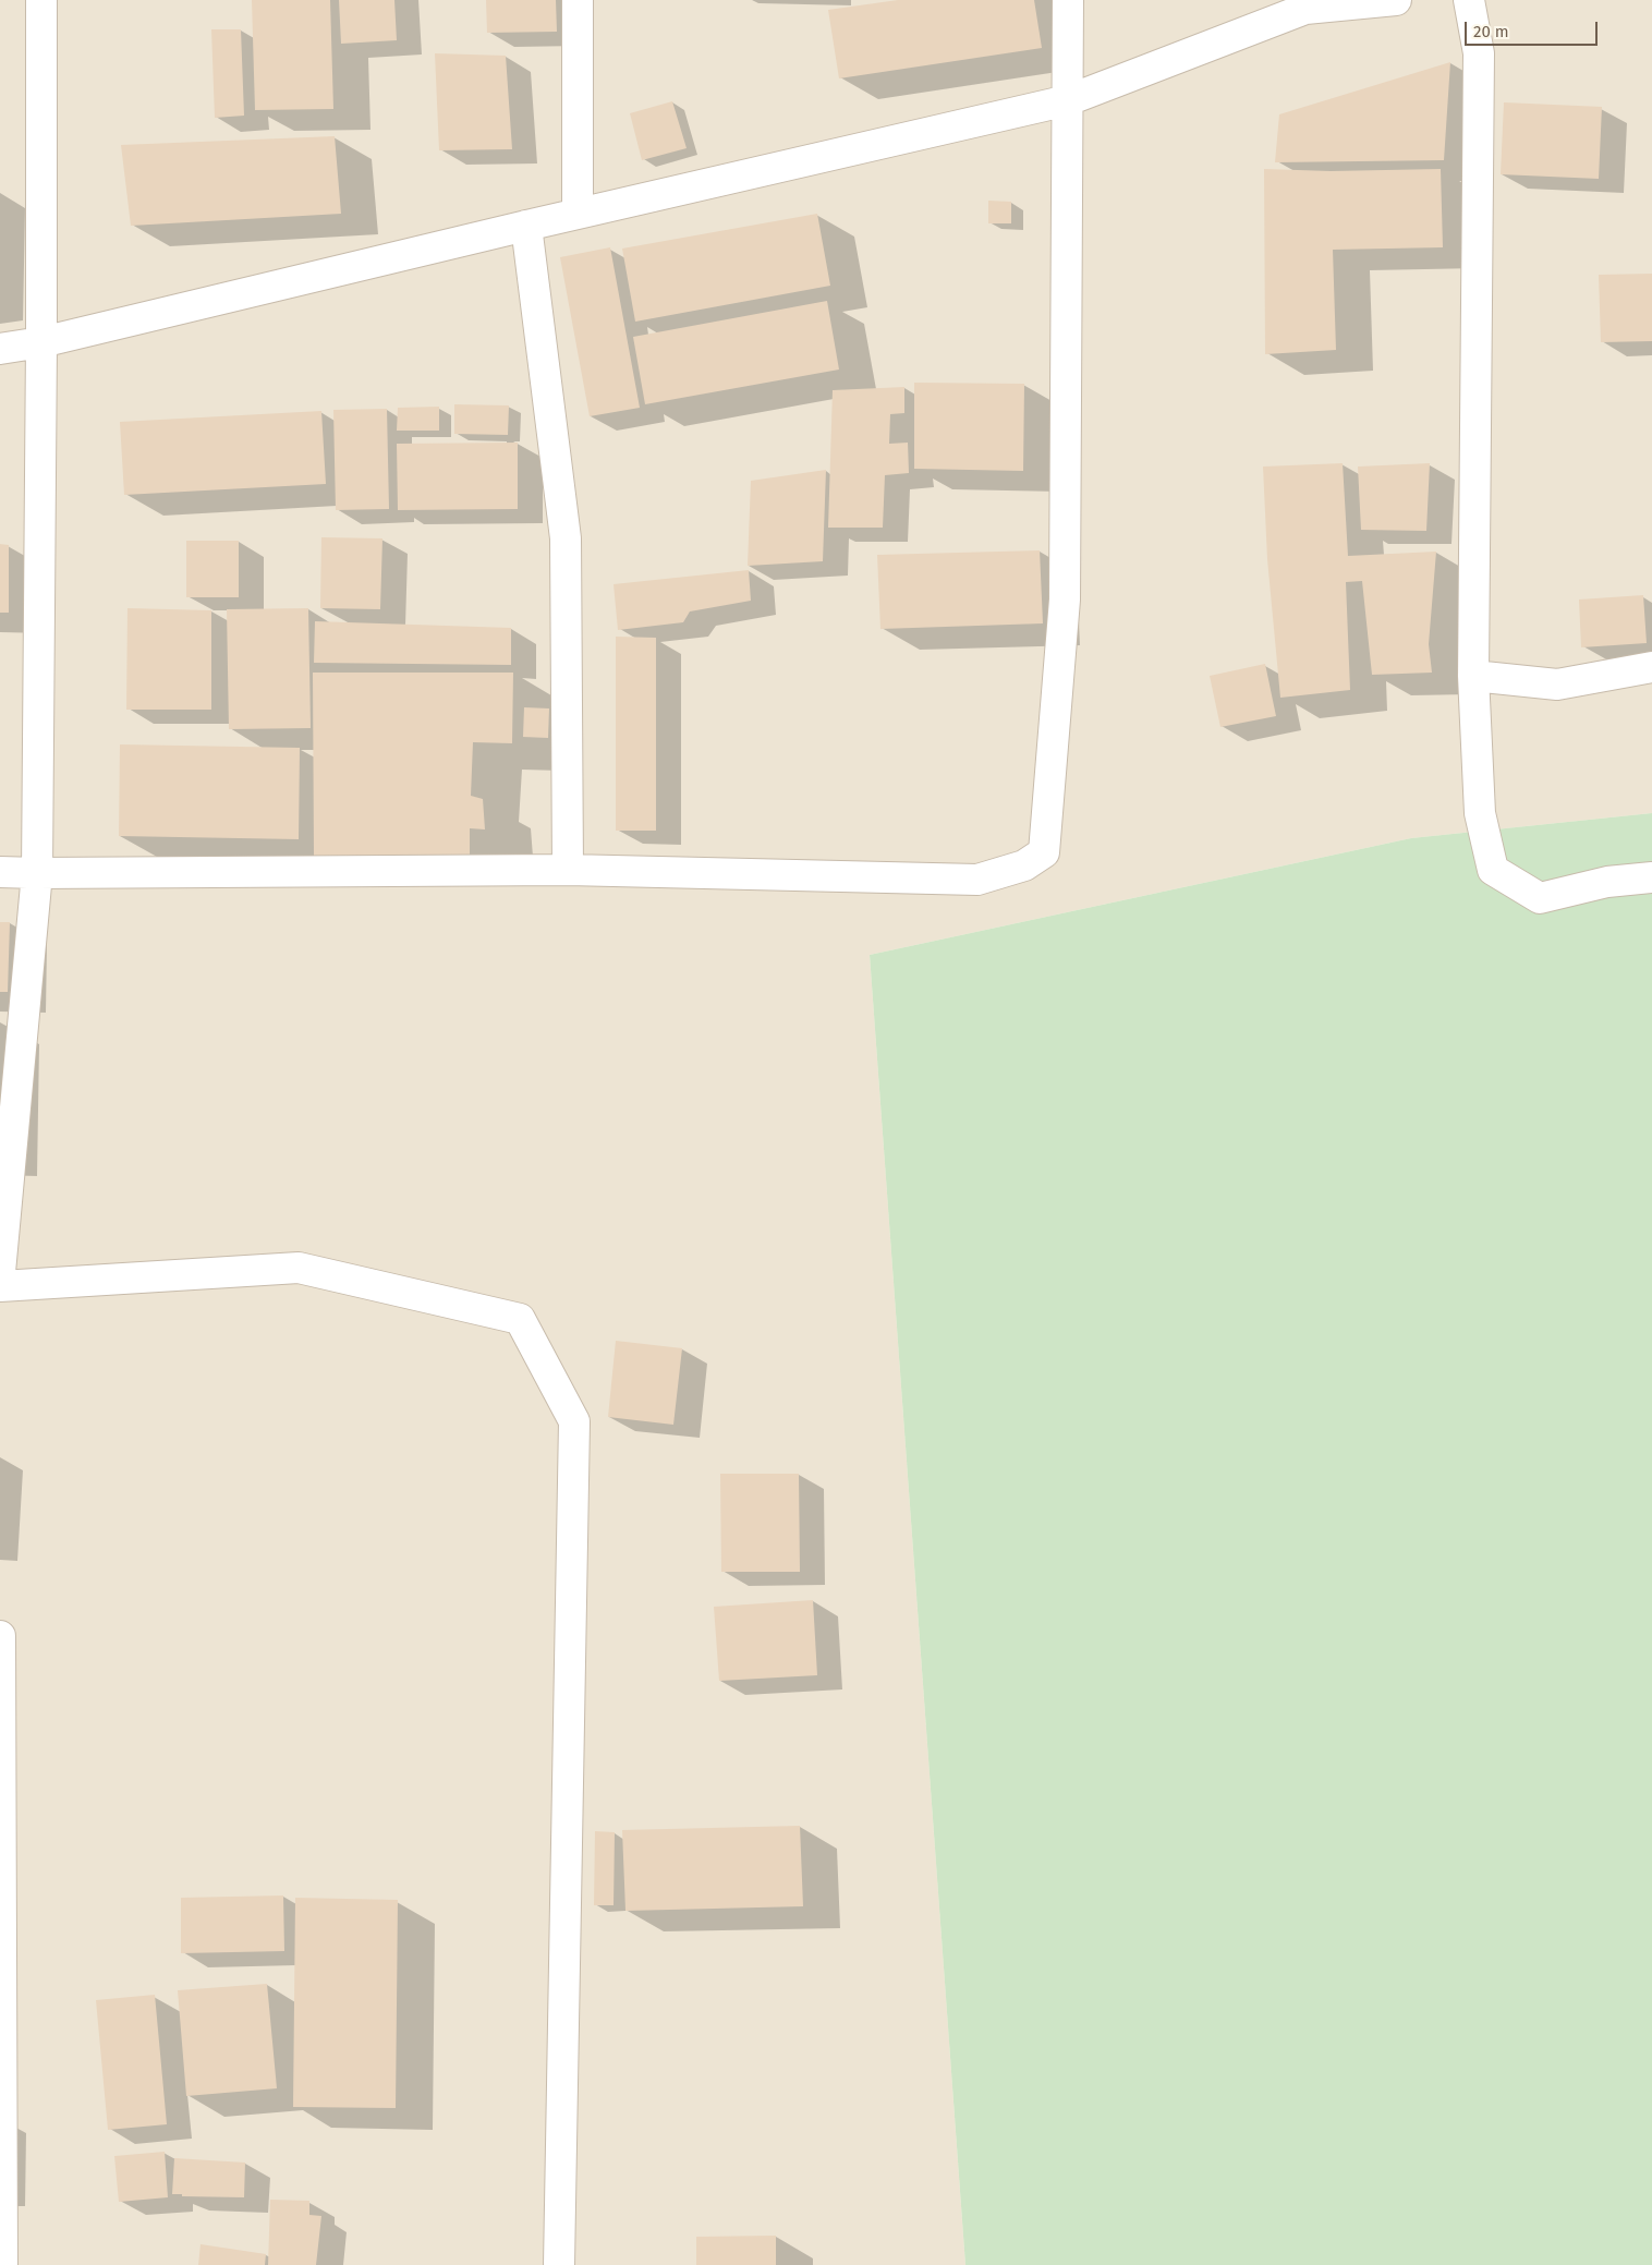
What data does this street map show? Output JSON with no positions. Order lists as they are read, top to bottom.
{
  "scale_bar": "20 m"
}
